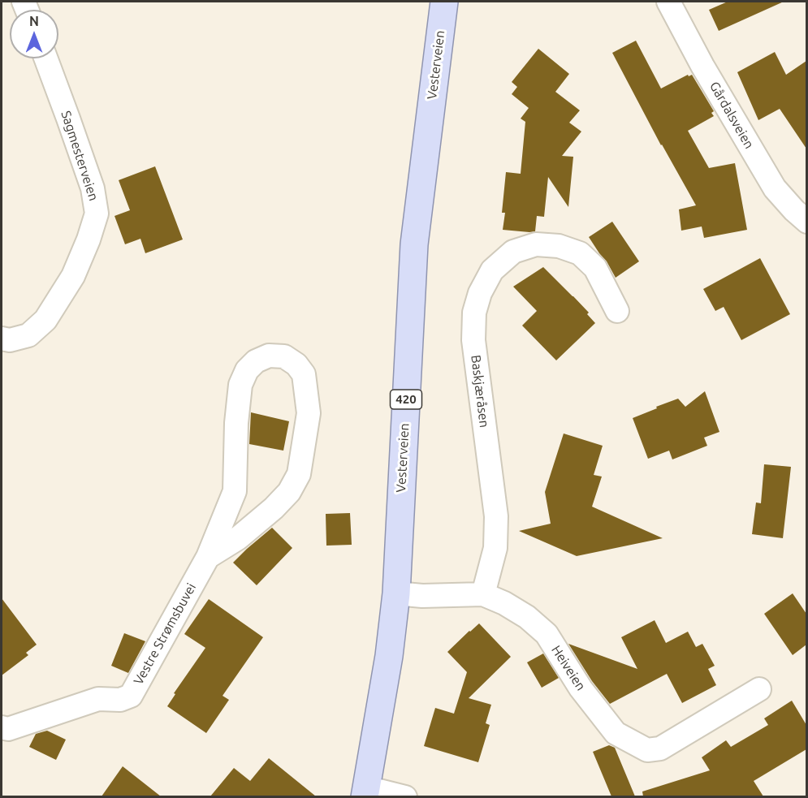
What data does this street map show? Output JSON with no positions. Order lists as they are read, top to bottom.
{
  "streets": {
    "main road": ["Vesterveien", "420"],
    "street": [
      "Gårdalsveien",
      "Sagmesterveien",
      "Baskjæråsen",
      "Vestre Strømsbuvei",
      "Heiveien"
    ]
  },
  "crossings": [
    ["Baskjæråsen", "Heiveien"]
  ],
  "north": "top"
}
